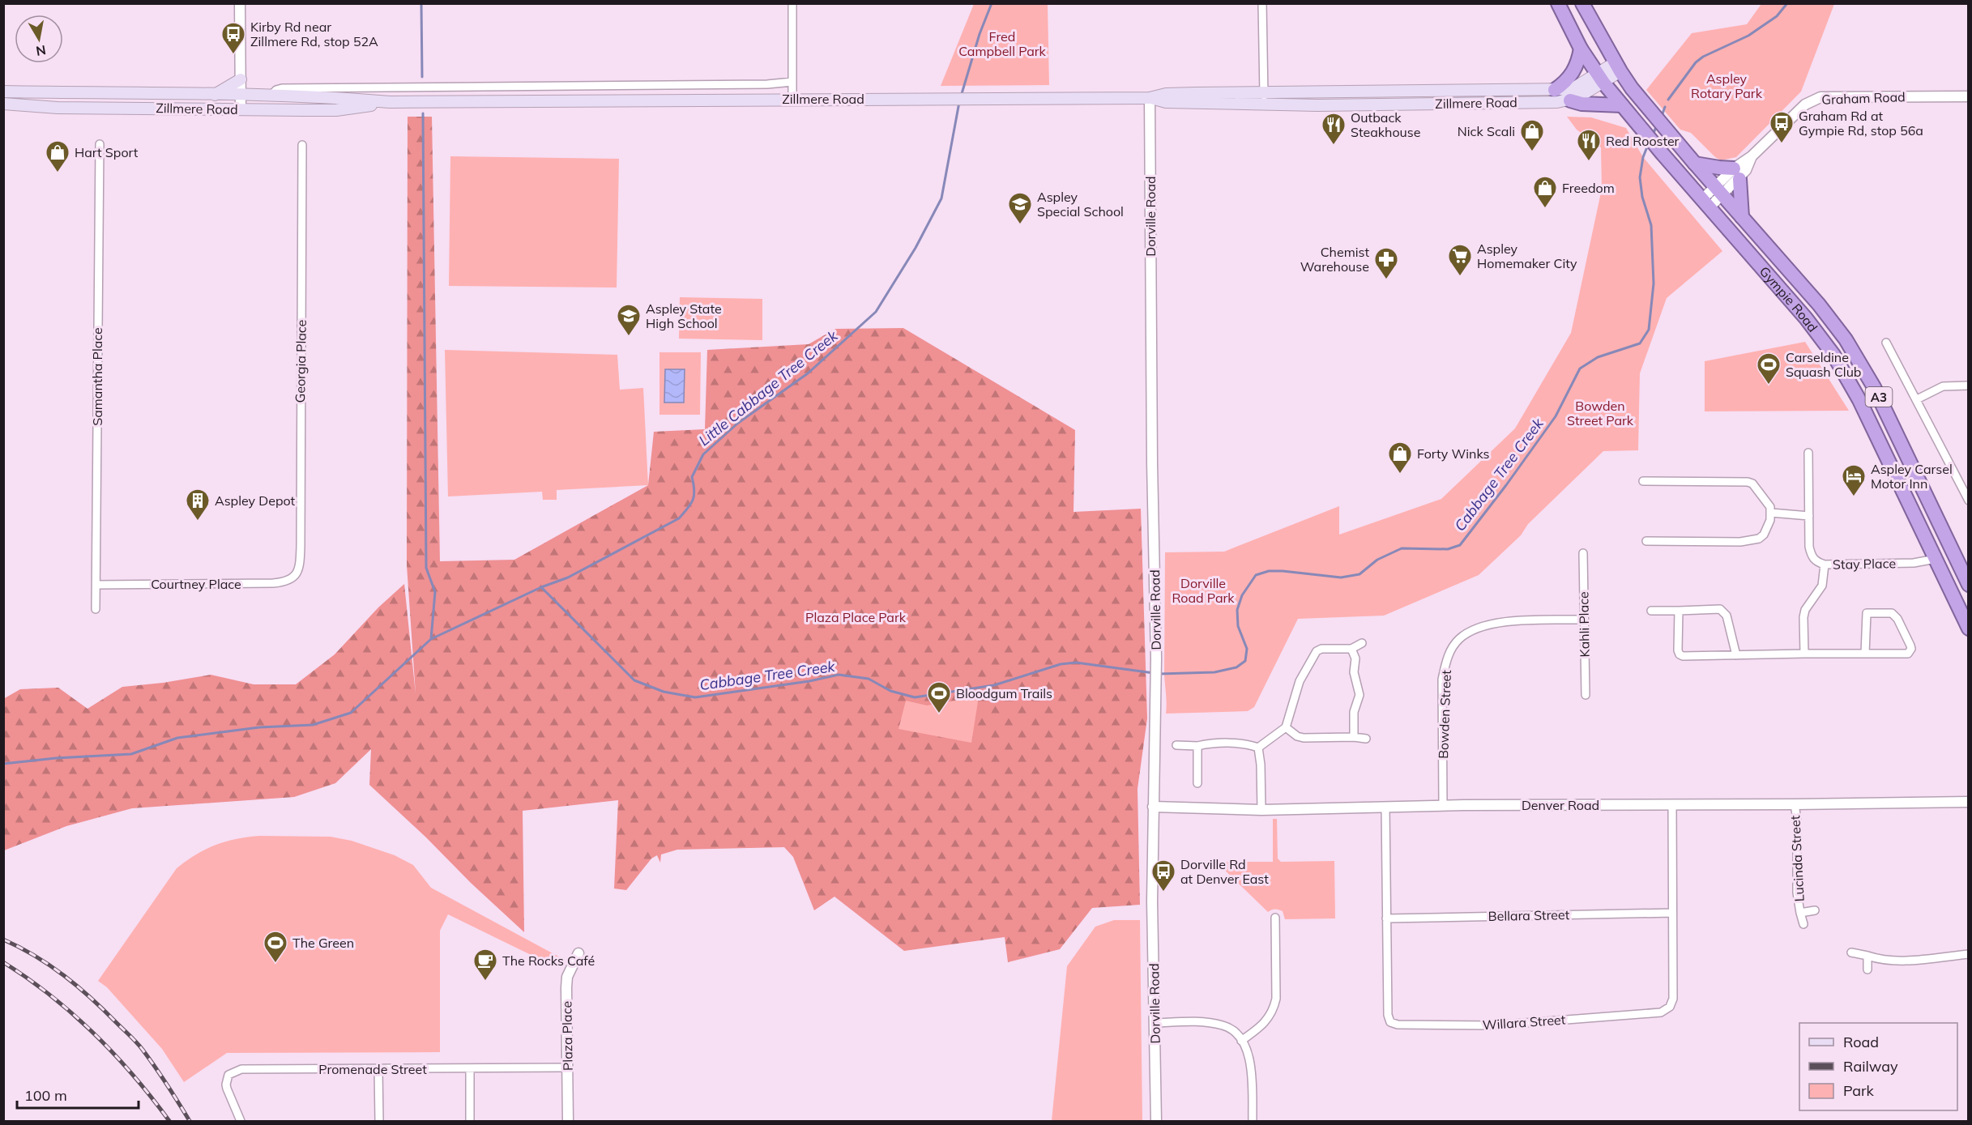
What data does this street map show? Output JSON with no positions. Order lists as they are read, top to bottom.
{
  "streets": {
    "highway": ["Gympie Road", "A3"],
    "main road": ["Zillmere Road"],
    "street": [
      "Graham Road",
      "Dorville Road",
      "Georgia Place",
      "Samantha Place",
      "Stay Place",
      "Courtney Place",
      "Kahli Place",
      "Bowden Street",
      "Denver Road",
      "Lucinda Street",
      "Bellara Street",
      "Willara Street",
      "Plaza Place",
      "Promenade Street"
    ]
  },
  "crossings": [
    ["Graham Road", "Gympie Road"],
    ["Zillmere Road", "Dorville Road"],
    ["Zillmere Road", "Gympie Road"],
    ["Dorville Road", "Denver Road"],
    ["Gympie Road", "Stay Place"],
    ["Georgia Place", "Courtney Place"],
    ["Samantha Place", "Courtney Place"],
    ["Kahli Place", "Bowden Street"],
    ["Bowden Street", "Denver Road"],
    ["Denver Road", "Lucinda Street"],
    ["Denver Road", "Willara Street"],
    ["Bellara Street", "Willara Street"],
    ["Plaza Place", "Promenade Street"]
  ],
  "water": ["Little Cabbage Tree Creek", "Cabbage Tree Creek"],
  "parks": [
    "Fred Campbell Park",
    "Aspley Rotary Park",
    "Bowden Street Park",
    "Dorville Road Park",
    "Plaza Place Park"
  ],
  "places": {
    "bus stop": ["Kirby Rd near Zillmere Rd, stop 52A", "Graham Rd at Gympie Rd, stop 56a", "Dorville Rd at Denver East"],
    "restaurant": ["Outback Steakhouse", "Red Rooster"],
    "shop": [
      "Nick Scali",
      "Hart Sport",
      "Freedom",
      "Forty Winks"
    ],
    "school or university": ["Aspley Special School", "Aspley State High School"],
    "supermarket": ["Aspley Homemaker City"],
    "pharmacy": ["Chemist Warehouse"],
    "sports": ["Carseldine Squash Club", "Bloodgum Trails", "The Green"],
    "hotel": ["Aspley Carsel Motor Inn"],
    "building": ["Aspley Depot"],
    "cafe": ["The Rocks Café"]
  },
  "legend": ["Road", "Railway", "Park"],
  "scale_bar": "100 m",
  "north": "bottom"
}
